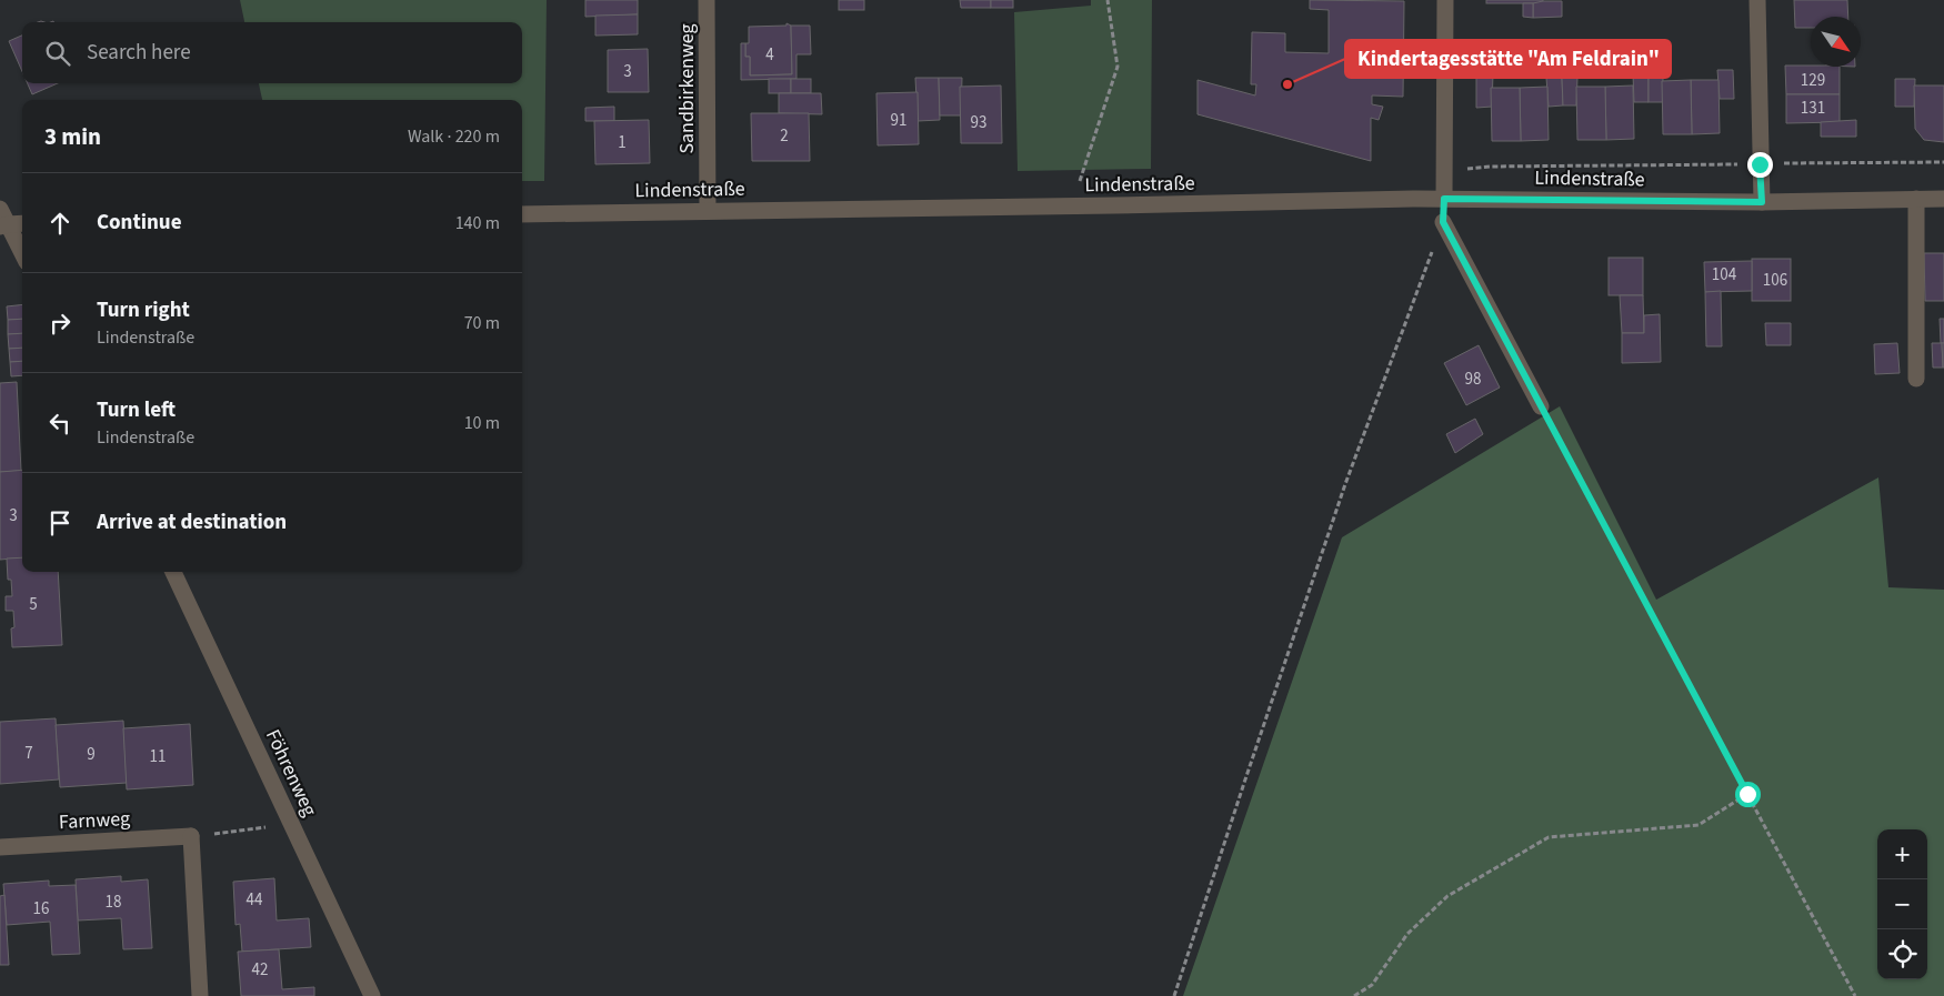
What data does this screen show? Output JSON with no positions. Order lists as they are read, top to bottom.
{
  "streets": {
    "street": [
      "Sandbirkenweg",
      "Lindenstraße",
      "Föhrenweg",
      "Farnweg"
    ]
  },
  "crossings": [
    ["Sandbirkenweg", "Lindenstraße"]
  ],
  "places": ["Kindertagesstätte \"Am Feldrain\""],
  "house_numbers": [
    "4",
    "3",
    "129",
    "131",
    "91",
    "93",
    "2",
    "1",
    "104",
    "106",
    "98",
    "3",
    "5",
    "7",
    "9",
    "11",
    "44",
    "18",
    "16",
    "42"
  ],
  "north": "bottom right",
  "page": {
    "search": "Search here",
    "heading": ["3 min", "Walk · 220 m"],
    "list": [
      ["Continue", "140 m"],
      ["Turn right", "Lindenstraße", "70 m"],
      ["Turn left", "Lindenstraße", "10 m"],
      "Arrive at destination"
    ],
    "map_buttons": ["+", "−"]
  }
}
